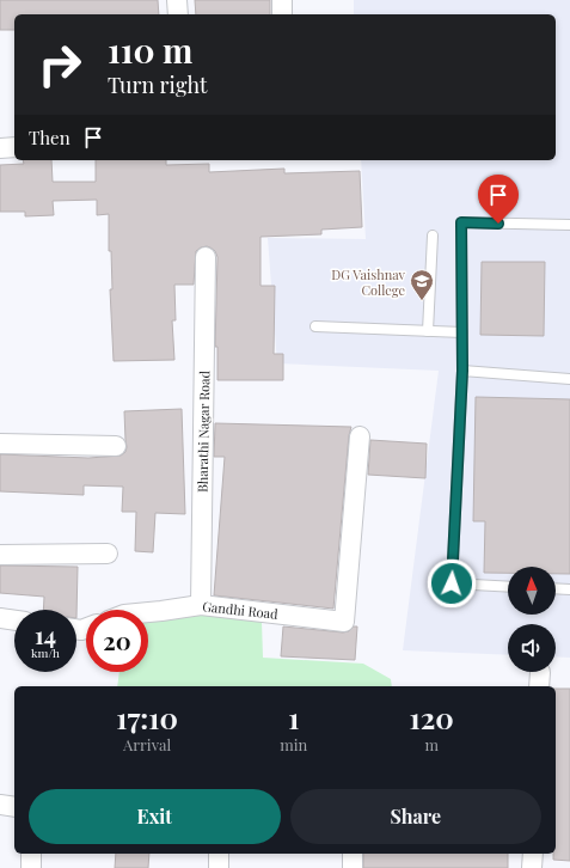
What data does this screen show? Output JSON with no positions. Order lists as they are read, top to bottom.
{
  "streets": {
    "street": ["Bharathi Nagar Road", "Gandhi Road"]
  },
  "crossings": [
    ["Bharathi Nagar Road", "Gandhi Road"]
  ],
  "places": {
    "school or university": ["DG Vaishnav College"]
  },
  "north": "top",
  "page": {
    "turn": ["110 m", "Turn right"],
    "then": "Then",
    "speed": "14 km/h",
    "limit": "20",
    "eta": [
      "17:10",
      "Arrival",
      "1",
      "min",
      "120",
      "m"
    ],
    "buttons": ["Exit", "Share"]
  }
}
